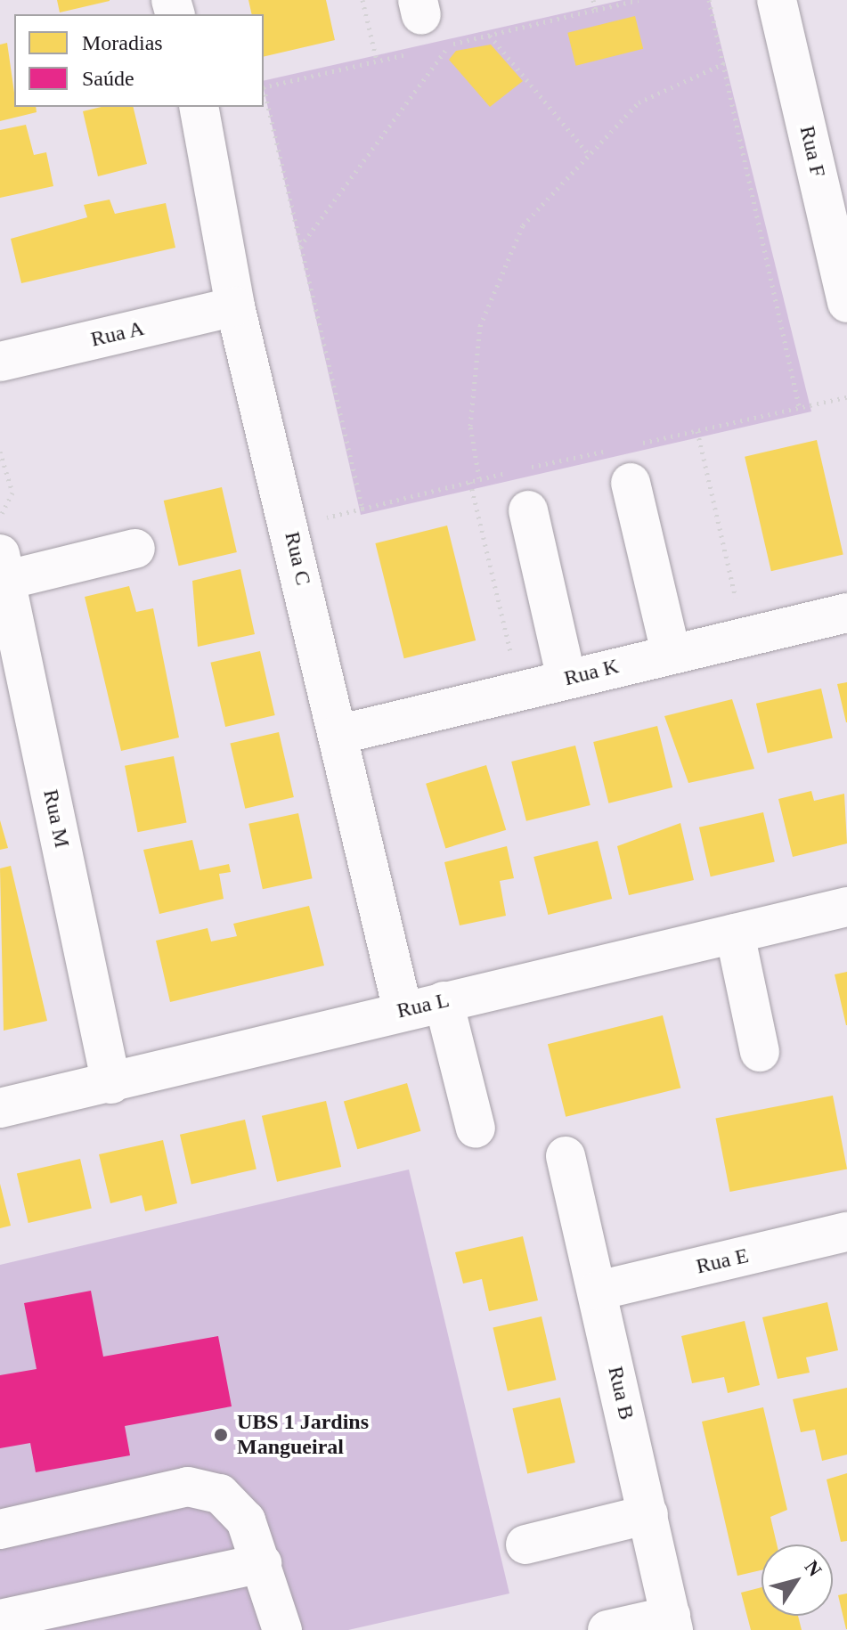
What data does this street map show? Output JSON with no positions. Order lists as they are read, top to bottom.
{
  "streets": {
    "street": [
      "Rua F",
      "Rua A",
      "Rua C",
      "Rua K",
      "Rua M",
      "Rua L",
      "Rua E",
      "Rua B"
    ]
  },
  "crossings": [
    ["Rua A", "Rua C"],
    ["Rua C", "Rua K"],
    ["Rua C", "Rua L"],
    ["Rua M", "Rua L"],
    ["Rua E", "Rua B"]
  ],
  "places": ["UBS 1 Jardins Mangueiral"],
  "legend": ["Moradias", "Saúde"],
  "north": "top right"
}
